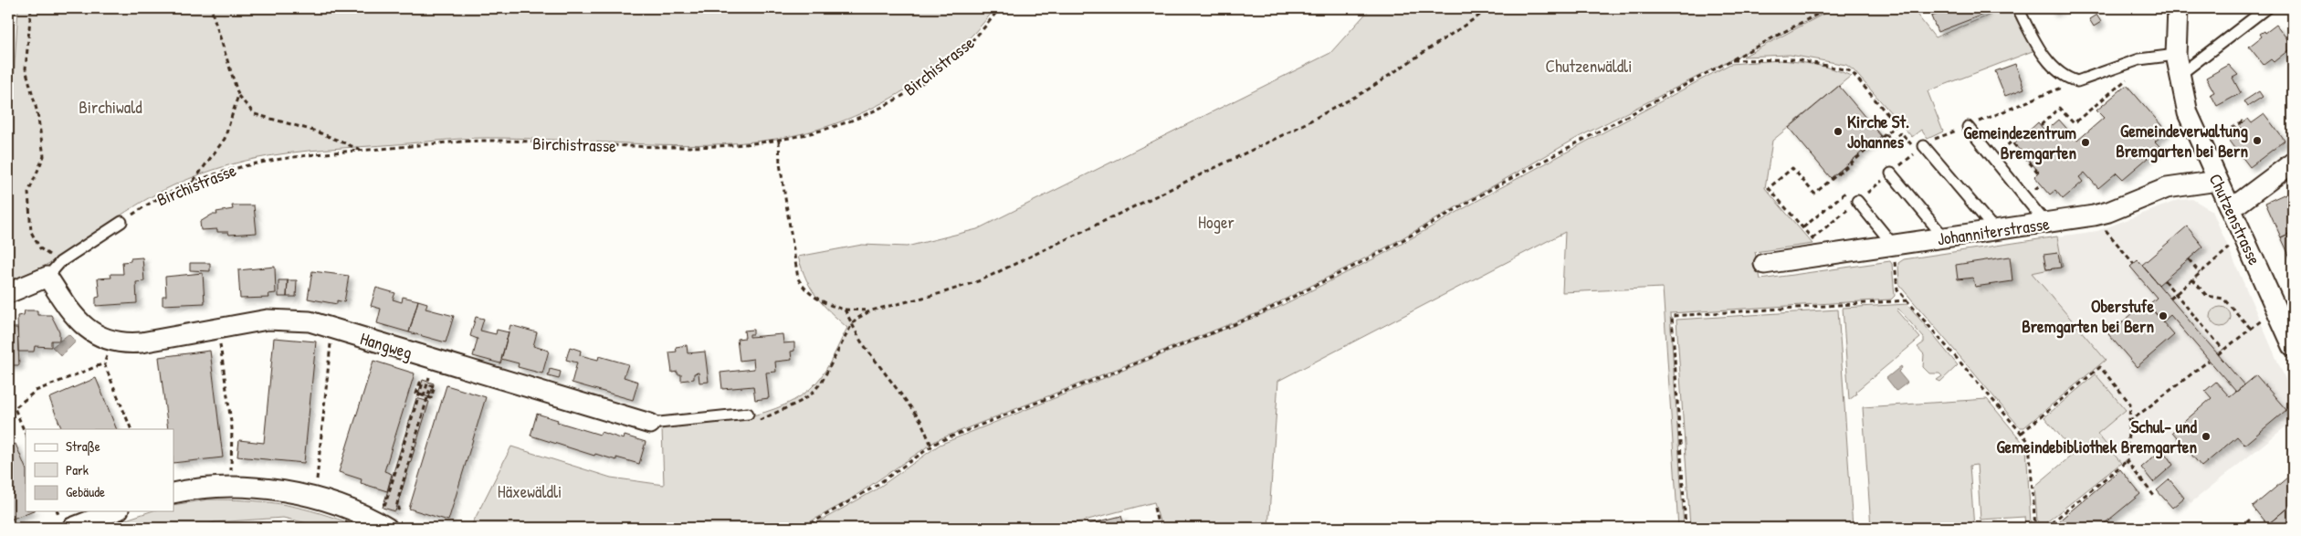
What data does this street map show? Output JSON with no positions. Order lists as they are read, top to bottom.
{
  "streets": {
    "street": ["Chutzenstrasse", "Johanniterstrasse", "Hangweg"],
    "path": ["Birchistrasse"]
  },
  "crossings": [
    ["Chutzenstrasse", "Johanniterstrasse"]
  ],
  "parks": [
    "Chutzenwäldli",
    "Birchiwald",
    "Hoger",
    "Häxewäldli"
  ],
  "places": [
    "Kirche St. Johannes",
    "Gemeindeverwaltung Bremgarten bei Bern",
    "Gemeindezentrum Bremgarten",
    "Oberstufe Bremgarten bei Bern",
    "Schul- und Gemeindebibliothek Bremgarten"
  ],
  "legend": ["Straße", "Park", "Gebäude"]
}
